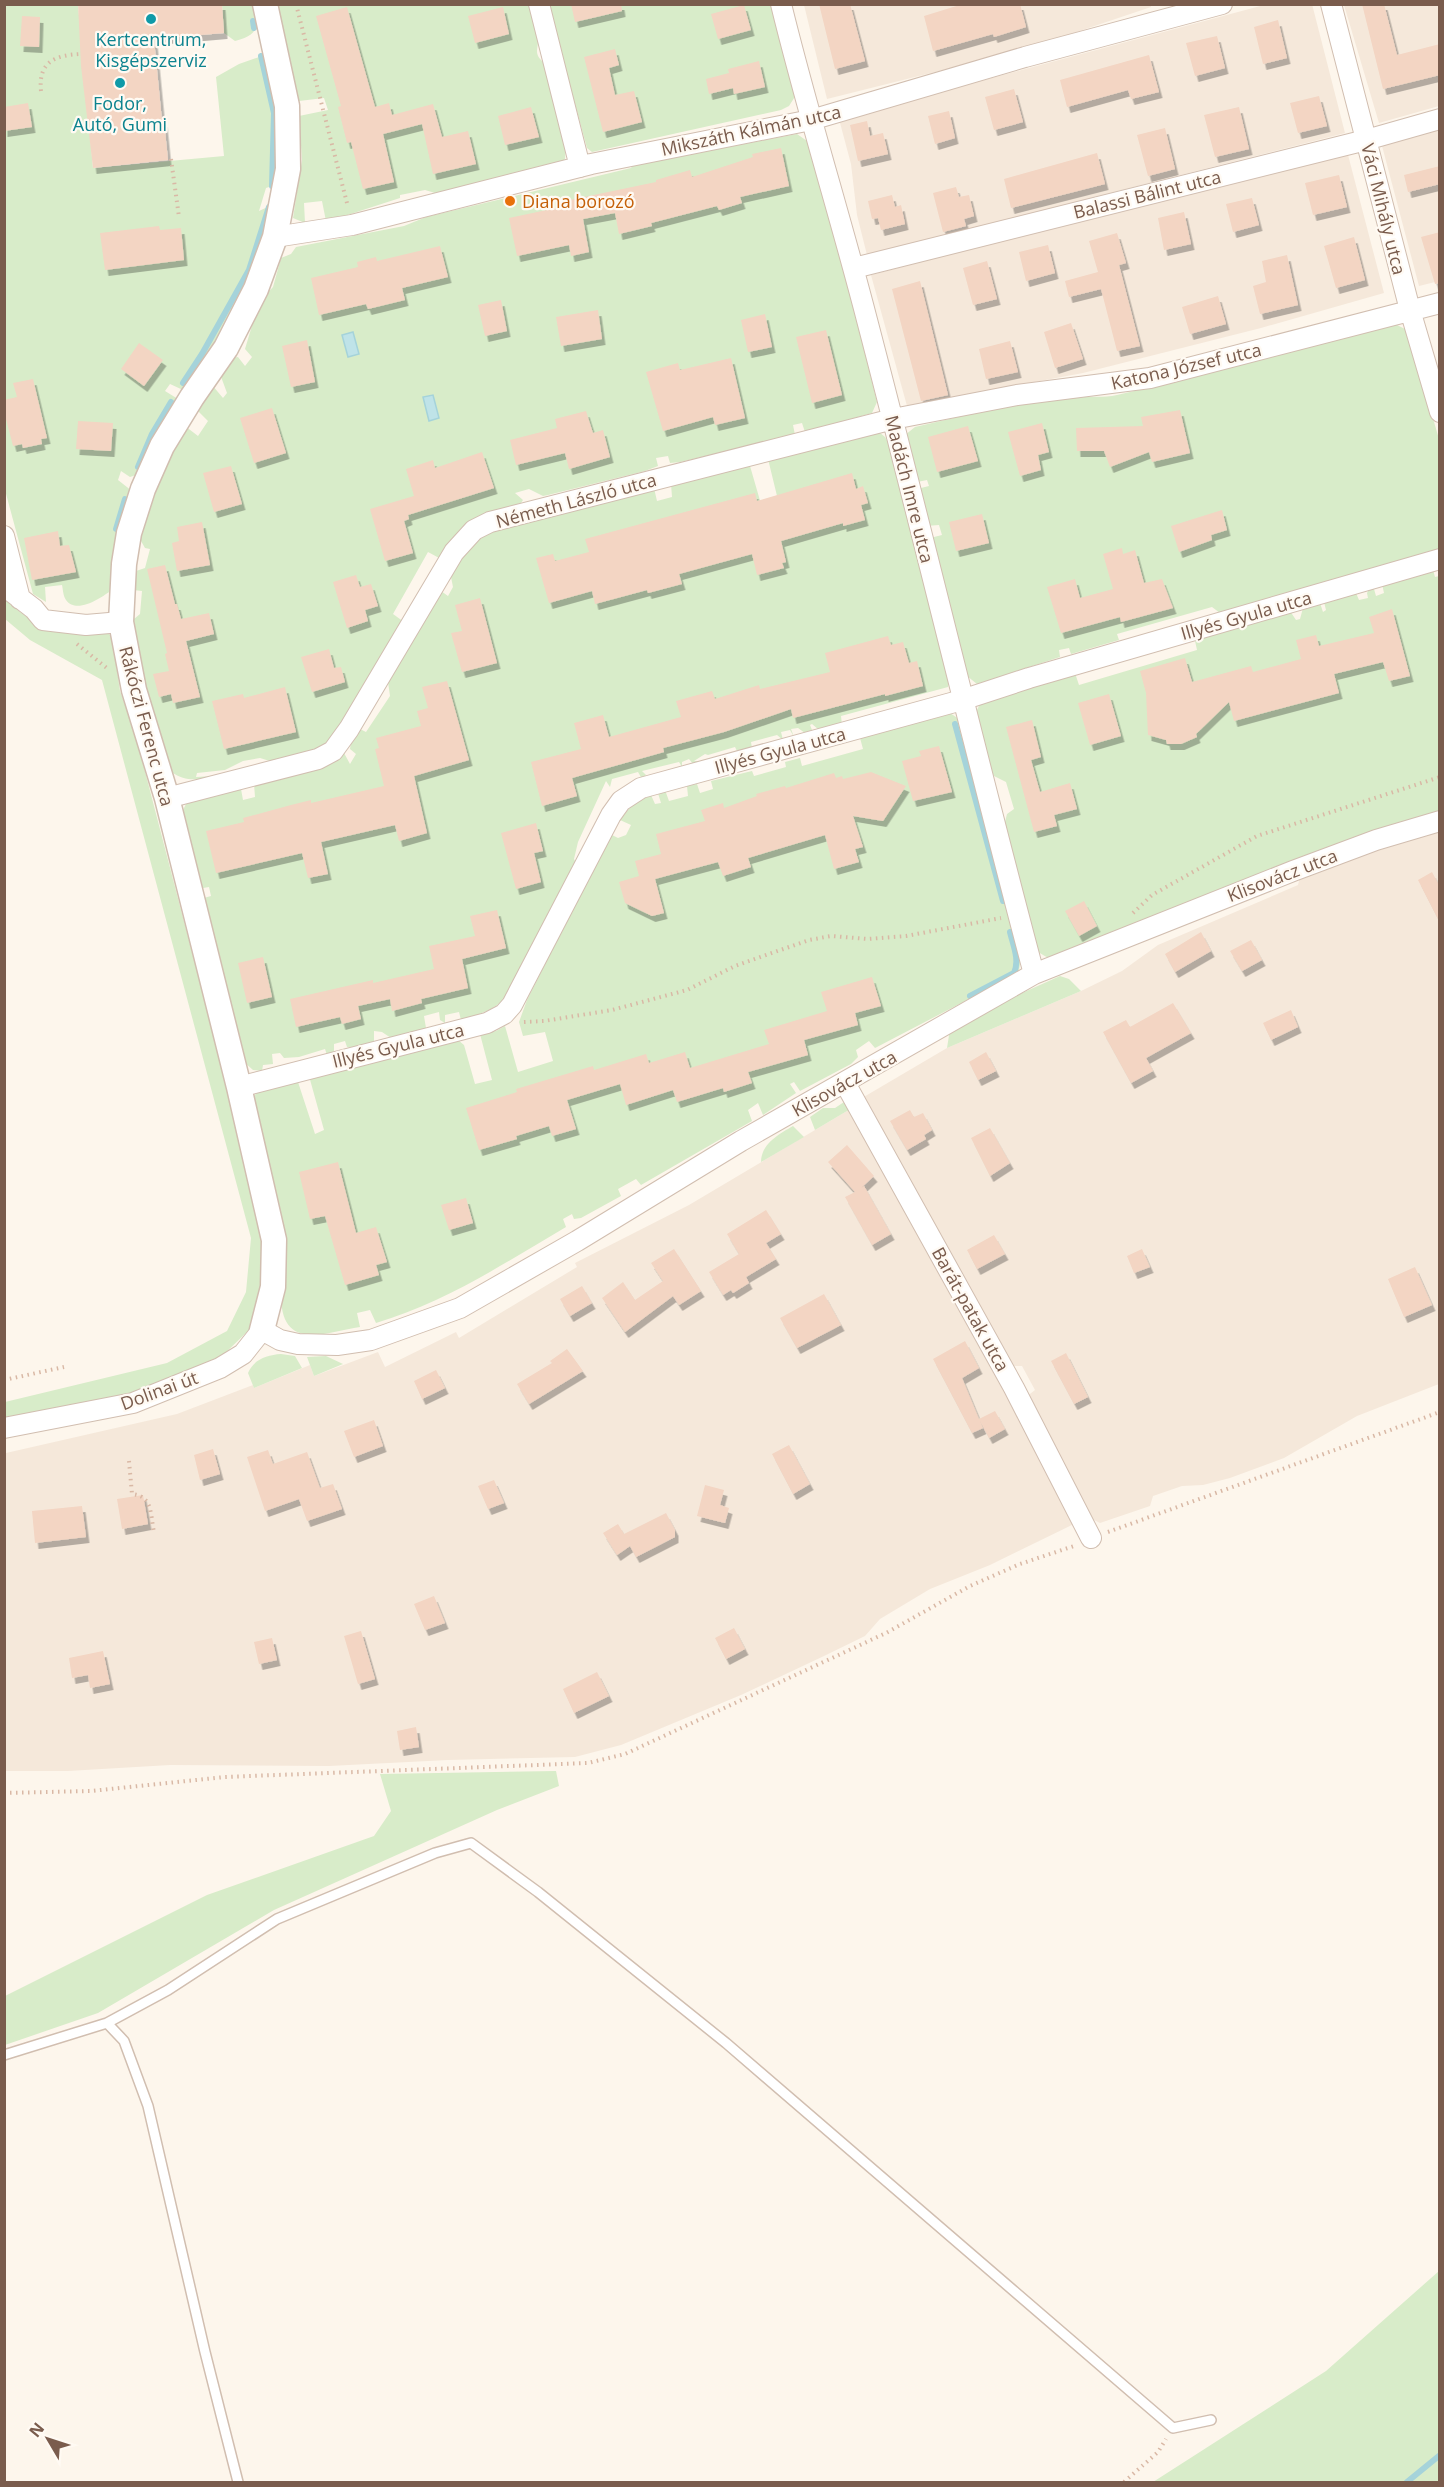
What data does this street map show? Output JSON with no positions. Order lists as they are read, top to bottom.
{
  "streets": {
    "street": [
      "Mikszáth Kálmán utca",
      "Balassi Bálint utca",
      "Váci Mihály utca",
      "Katona József utca",
      "Madách Imre utca",
      "Németh László utca",
      "Illyés Gyula utca",
      "Rákóczi Ferenc utca",
      "Klisovácz utca",
      "Barát-patak utca",
      "Dolinai út"
    ]
  },
  "crossings": [
    ["Mikszáth Kálmán utca", "Madách Imre utca"],
    ["Mikszáth Kálmán utca", "Rákóczi Ferenc utca"],
    ["Balassi Bálint utca", "Váci Mihály utca"],
    ["Balassi Bálint utca", "Madách Imre utca"],
    ["Váci Mihály utca", "Katona József utca"],
    ["Katona József utca", "Madách Imre utca"],
    ["Katona József utca", "Németh László utca"],
    ["Madách Imre utca", "Németh László utca"],
    ["Madách Imre utca", "Illyés Gyula utca"],
    ["Madách Imre utca", "Klisovácz utca"],
    ["Németh László utca", "Rákóczi Ferenc utca"],
    ["Illyés Gyula utca", "Rákóczi Ferenc utca"],
    ["Rákóczi Ferenc utca", "Klisovácz utca"],
    ["Rákóczi Ferenc utca", "Dolinai út"],
    ["Klisovácz utca", "Barát-patak utca"],
    ["Klisovácz utca", "Dolinai út"]
  ],
  "places": ["Kertcentrum, Kisgépszerviz", "Fodor, Autó, Gumi", "Diana borozó"],
  "north": "top left"
}
